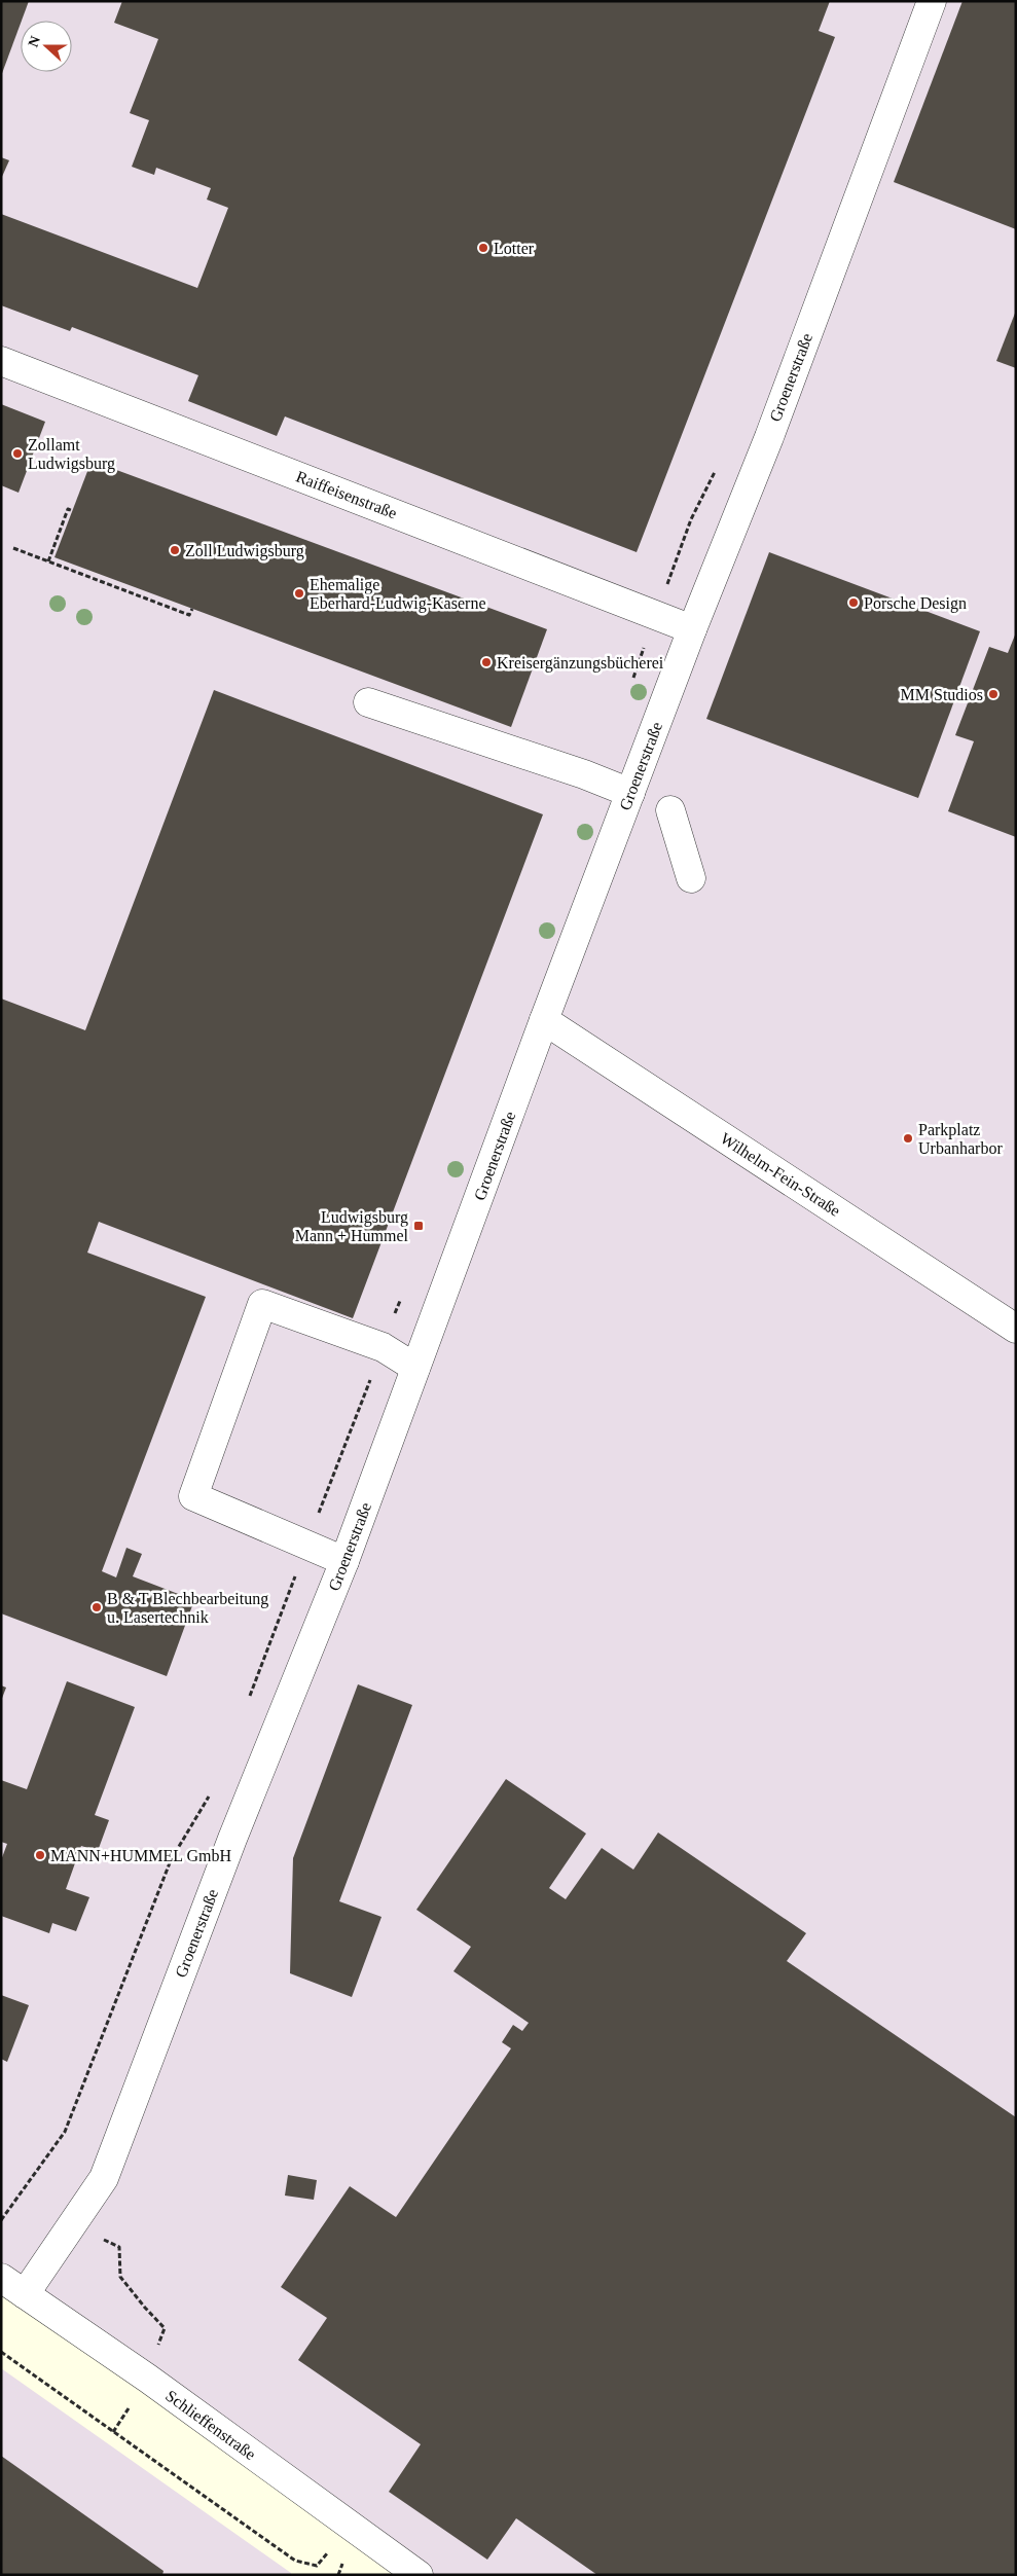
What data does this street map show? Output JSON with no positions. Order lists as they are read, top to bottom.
{
  "streets": {
    "street": [
      "Groenerstraße",
      "Raiffeisenstraße",
      "Wilhelm-Fein-Straße",
      "Schlieffenstraße"
    ]
  },
  "crossings": [
    ["Groenerstraße", "Raiffeisenstraße"],
    ["Groenerstraße", "Wilhelm-Fein-Straße"],
    ["Groenerstraße", "Schlieffenstraße"]
  ],
  "places": {
    "other": [
      "Lotter",
      "Zollamt Ludwigsburg",
      "Zoll Ludwigsburg",
      "Ehemalige Eberhard-Ludwig-Kaserne",
      "Porsche Design",
      "Kreisergänzungsbücherei",
      "MM Studios",
      "Parkplatz Urbanharbor",
      "B & T Blechbearbeitung u. Lasertechnik",
      "MANN+HUMMEL GmbH"
    ],
    "transit": ["Ludwigsburg Mann + Hummel"]
  },
  "north": "left"
}
